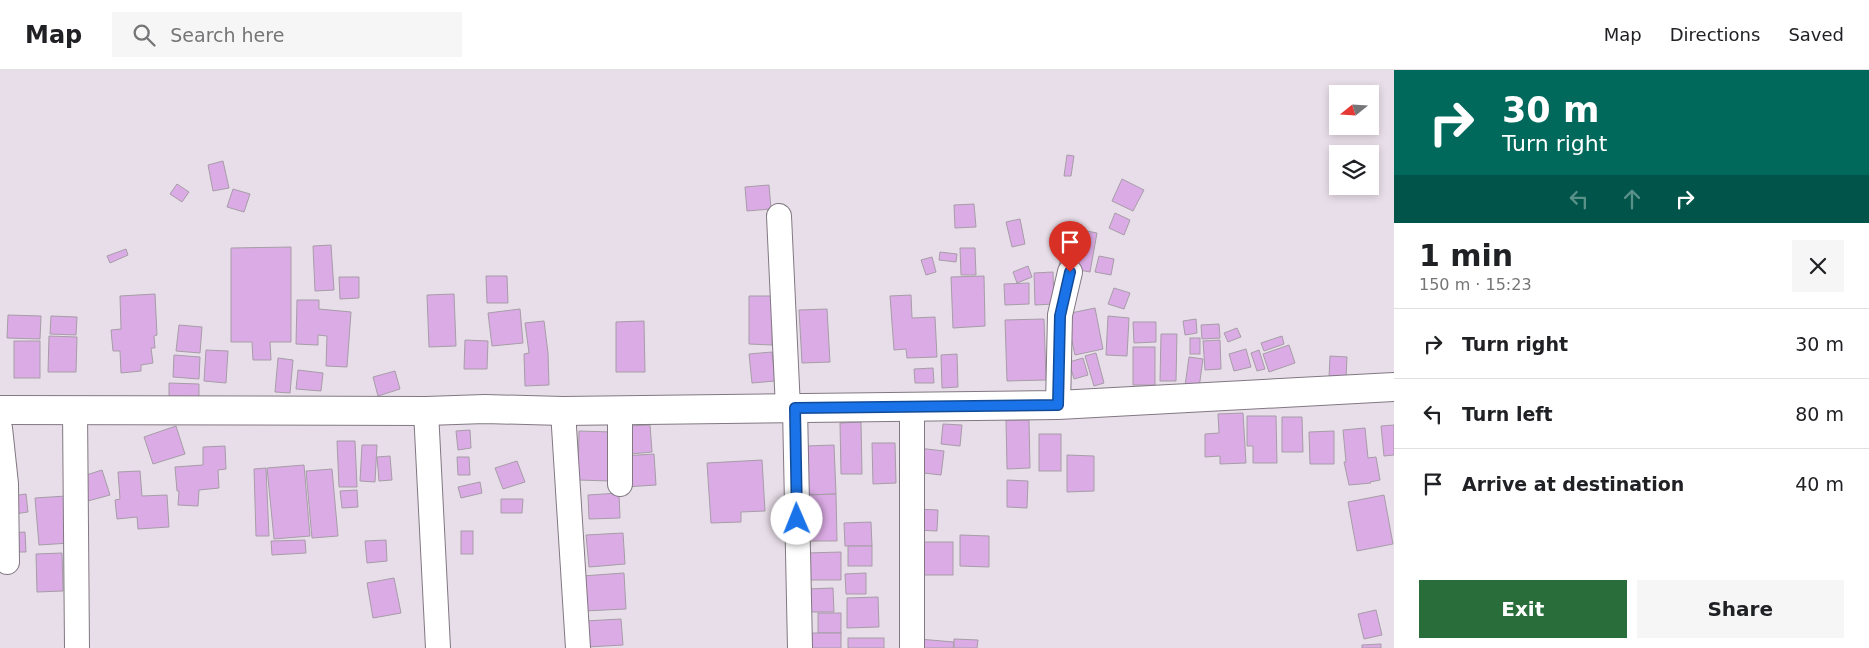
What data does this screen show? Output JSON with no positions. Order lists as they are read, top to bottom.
{
  "north": "left",
  "page": {
    "header": "Map",
    "search": "Search here",
    "nav": ["Map", "Directions", "Saved"],
    "turn": ["30 m", "Turn right"],
    "heading": ["1 min", "150 m · 15:23"],
    "list": [
      {
        "name": "Turn right",
        "value": "30 m"
      },
      {
        "name": "Turn left",
        "value": "80 m"
      },
      {
        "name": "Arrive at destination",
        "value": "40 m"
      }
    ],
    "buttons": ["Exit", "Share"]
  }
}
